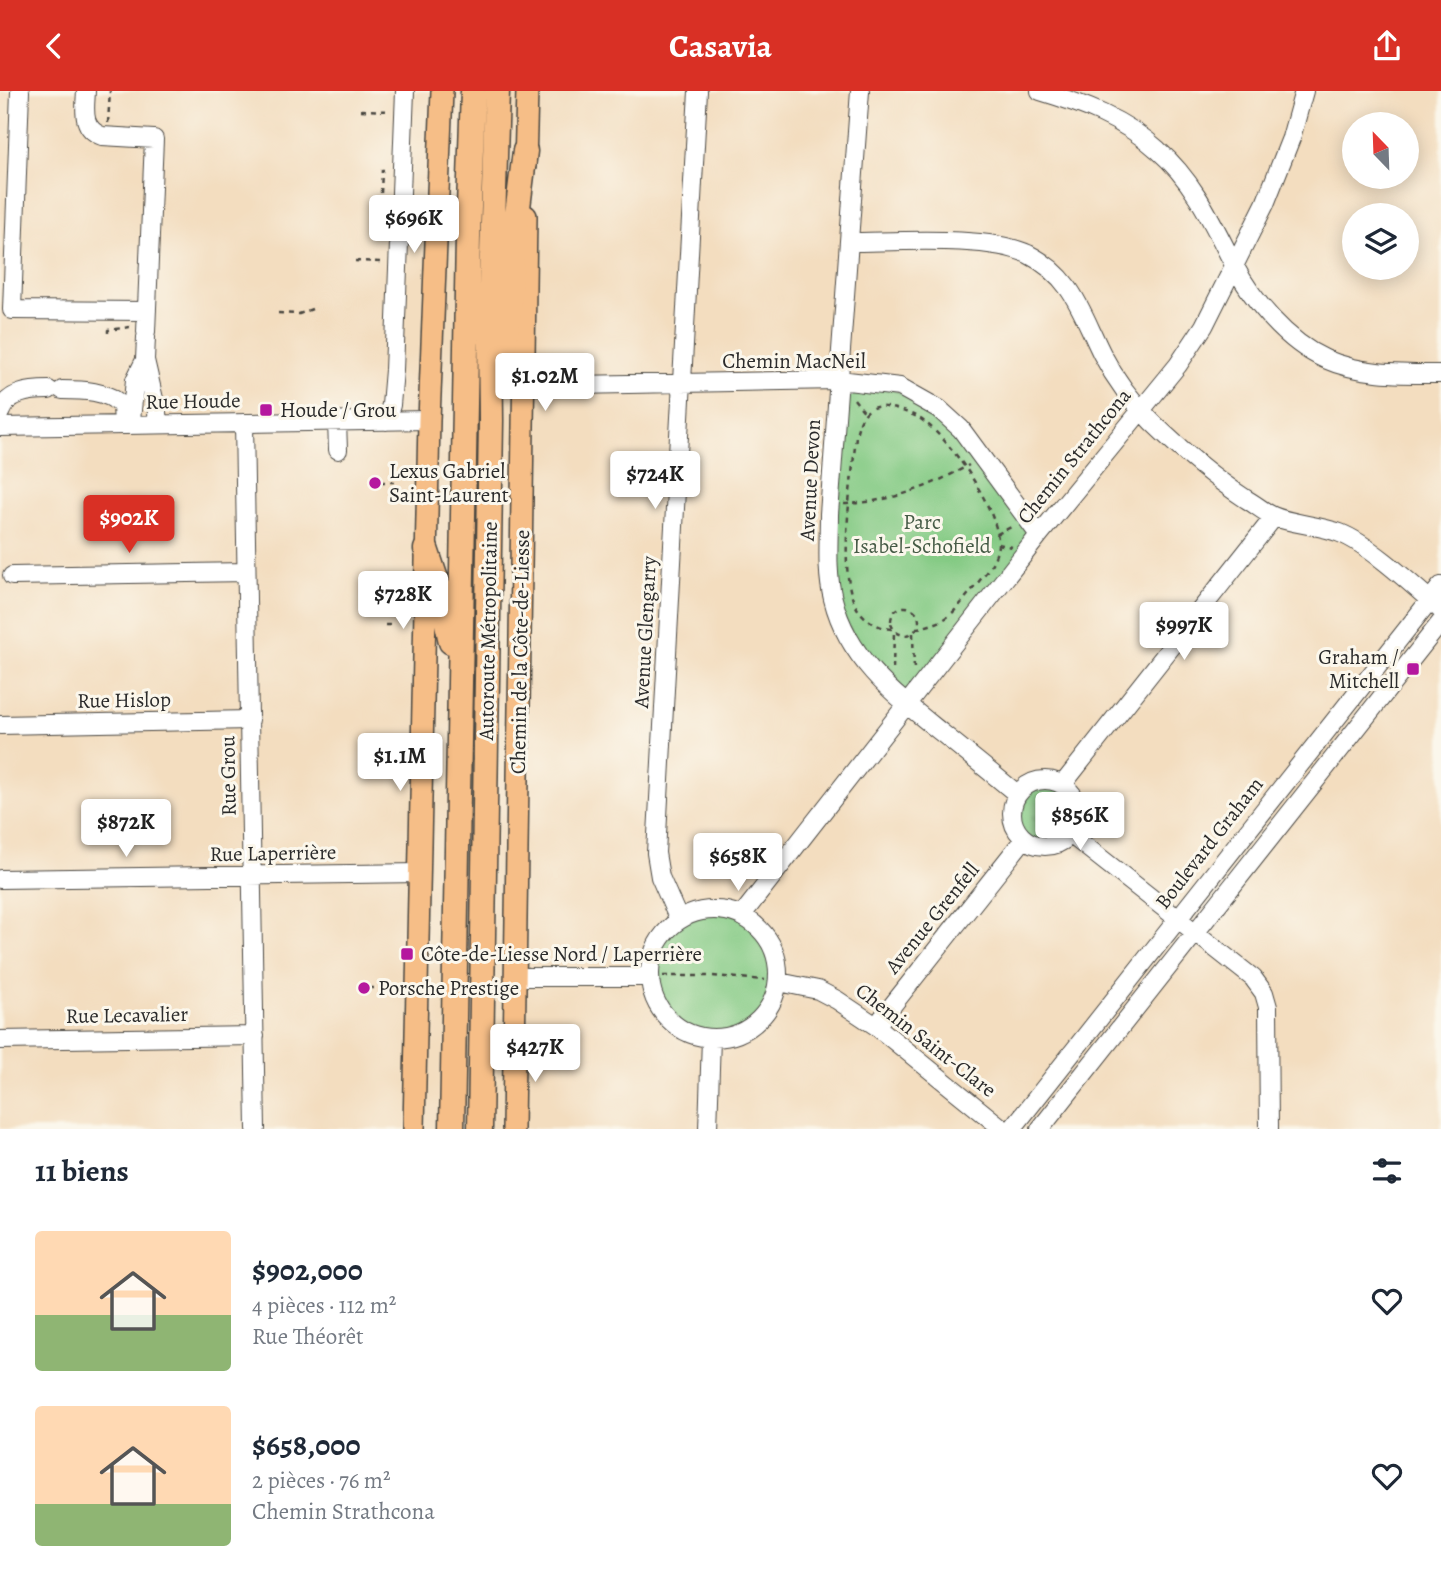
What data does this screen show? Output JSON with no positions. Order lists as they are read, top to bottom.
{
  "streets": {
    "highway": ["Autoroute Métropolitaine"],
    "main road": ["Chemin de la Côte-de-Liesse"],
    "street": [
      "Chemin MacNeil",
      "Rue Houde",
      "Chemin Strathcona",
      "Avenue Devon",
      "Avenue Glengarry",
      "Rue Hislop",
      "Rue Grou",
      "Boulevard Graham",
      "Rue Laperrière",
      "Avenue Grenfell",
      "Rue Lecavalier",
      "Chemin Saint-Clare"
    ]
  },
  "crossings": [
    ["Chemin MacNeil", "Chemin Strathcona"],
    ["Chemin MacNeil", "Avenue Devon"],
    ["Chemin MacNeil", "Avenue Glengarry"],
    ["Chemin MacNeil", "Chemin de la Côte-de-Liesse"],
    ["Rue Houde", "Rue Grou"],
    ["Chemin Strathcona", "Avenue Devon"],
    ["Avenue Devon", "Avenue Grenfell"],
    ["Rue Hislop", "Rue Grou"],
    ["Rue Grou", "Rue Laperrière"],
    ["Rue Grou", "Rue Lecavalier"],
    ["Avenue Grenfell", "Chemin Saint-Clare"]
  ],
  "parks": ["Parc Isabel-Schofield"],
  "places": {
    "transit": ["Houde / Grou", "Graham / Mitchell", "Côte-de-Liesse Nord / Laperrière"],
    "other": ["Lexus Gabriel Saint-Laurent", "Porsche Prestige"]
  },
  "north": "top left",
  "page": {
    "header": "Casavia",
    "price": [
      "$696K",
      "$1.02M",
      "$724K",
      "$902K",
      "$728K",
      "$997K",
      "$1.1M",
      "$856K",
      "$872K",
      "$658K",
      "$427K"
    ],
    "heading": "11 biens",
    "list": [
      {
        "name": "$902,000",
        "note": "4 pièces · 112 m² · Rue Théorêt"
      },
      {
        "name": "$658,000",
        "note": "2 pièces · 76 m² · Chemin Strathcona"
      }
    ]
  }
}
